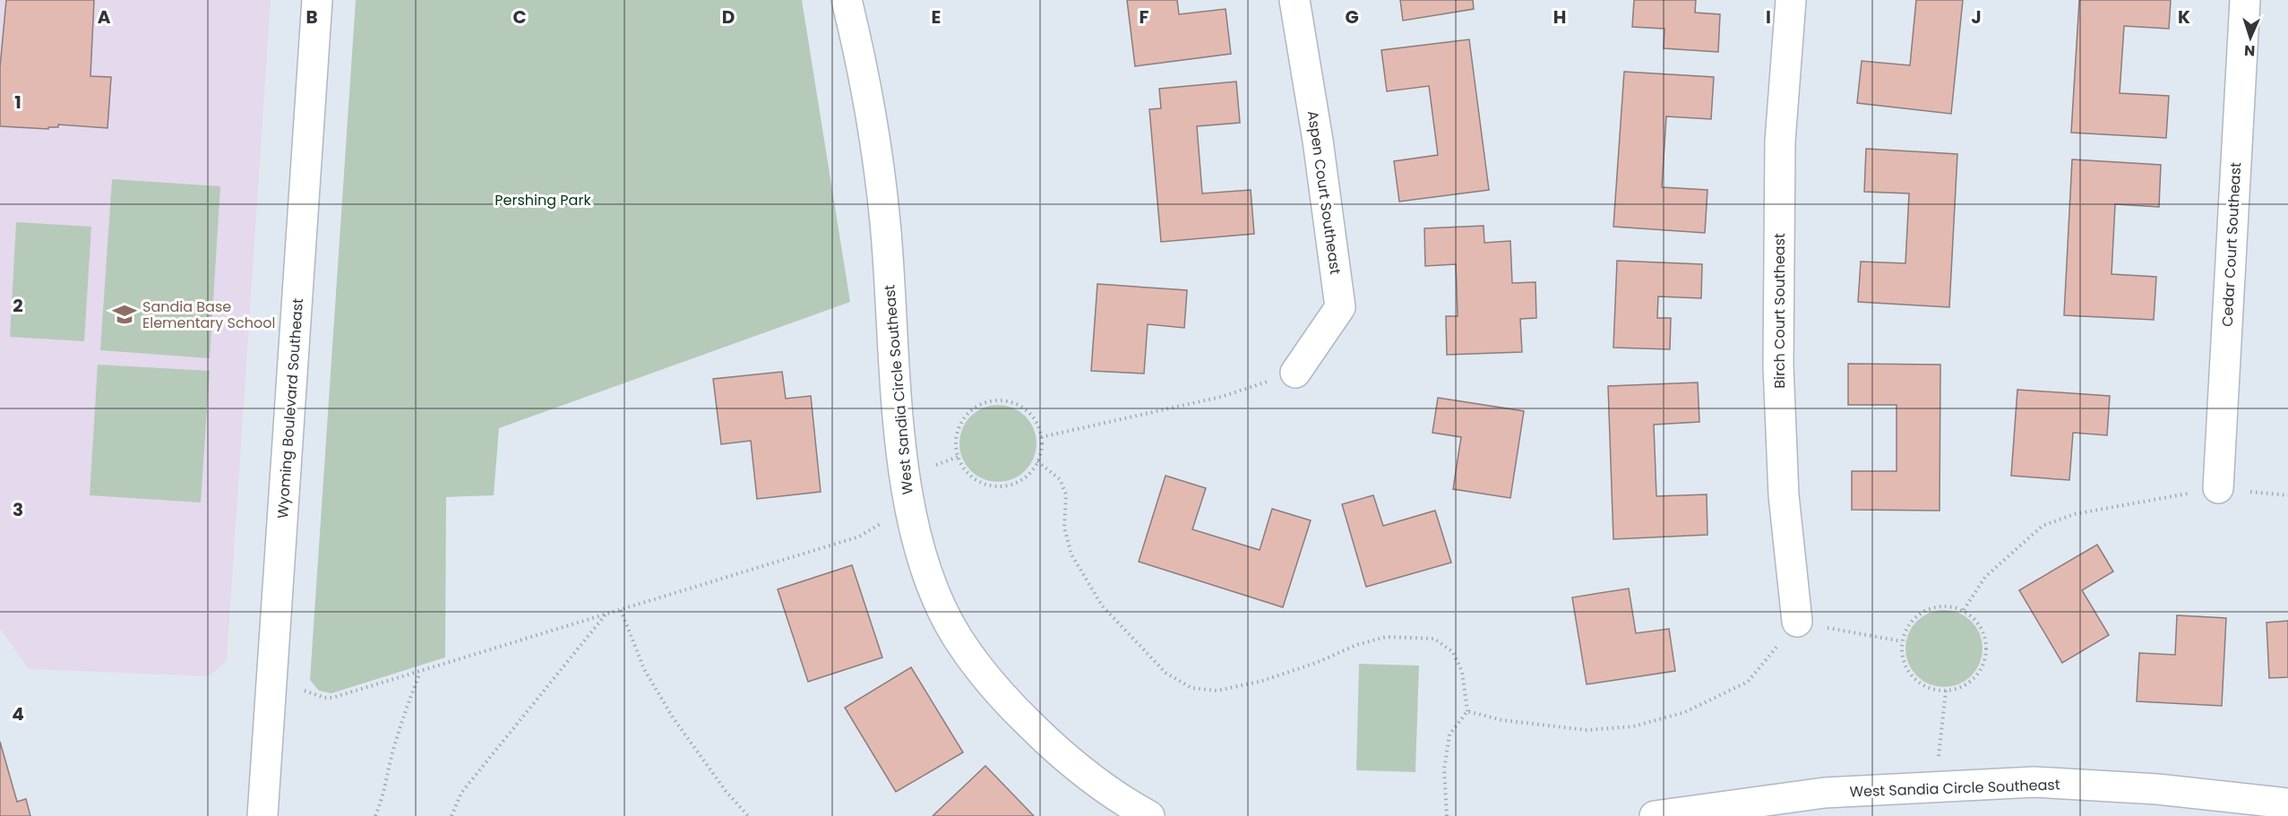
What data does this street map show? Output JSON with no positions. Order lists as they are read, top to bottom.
{
  "streets": {
    "street": [
      "Aspen Court Southeast",
      "Cedar Court Southeast",
      "Birch Court Southeast",
      "West Sandia Circle Southeast",
      "Wyoming Boulevard Southeast"
    ]
  },
  "parks": ["Pershing Park"],
  "places": {
    "school or university": ["Sandia Base Elementary School"]
  },
  "north": "bottom",
  "grid": {
    "columns": [
      "A",
      "B",
      "C",
      "D",
      "E",
      "F",
      "G",
      "H",
      "I",
      "J",
      "K"
    ],
    "rows": [
      "1",
      "2",
      "3",
      "4"
    ]
  }
}
